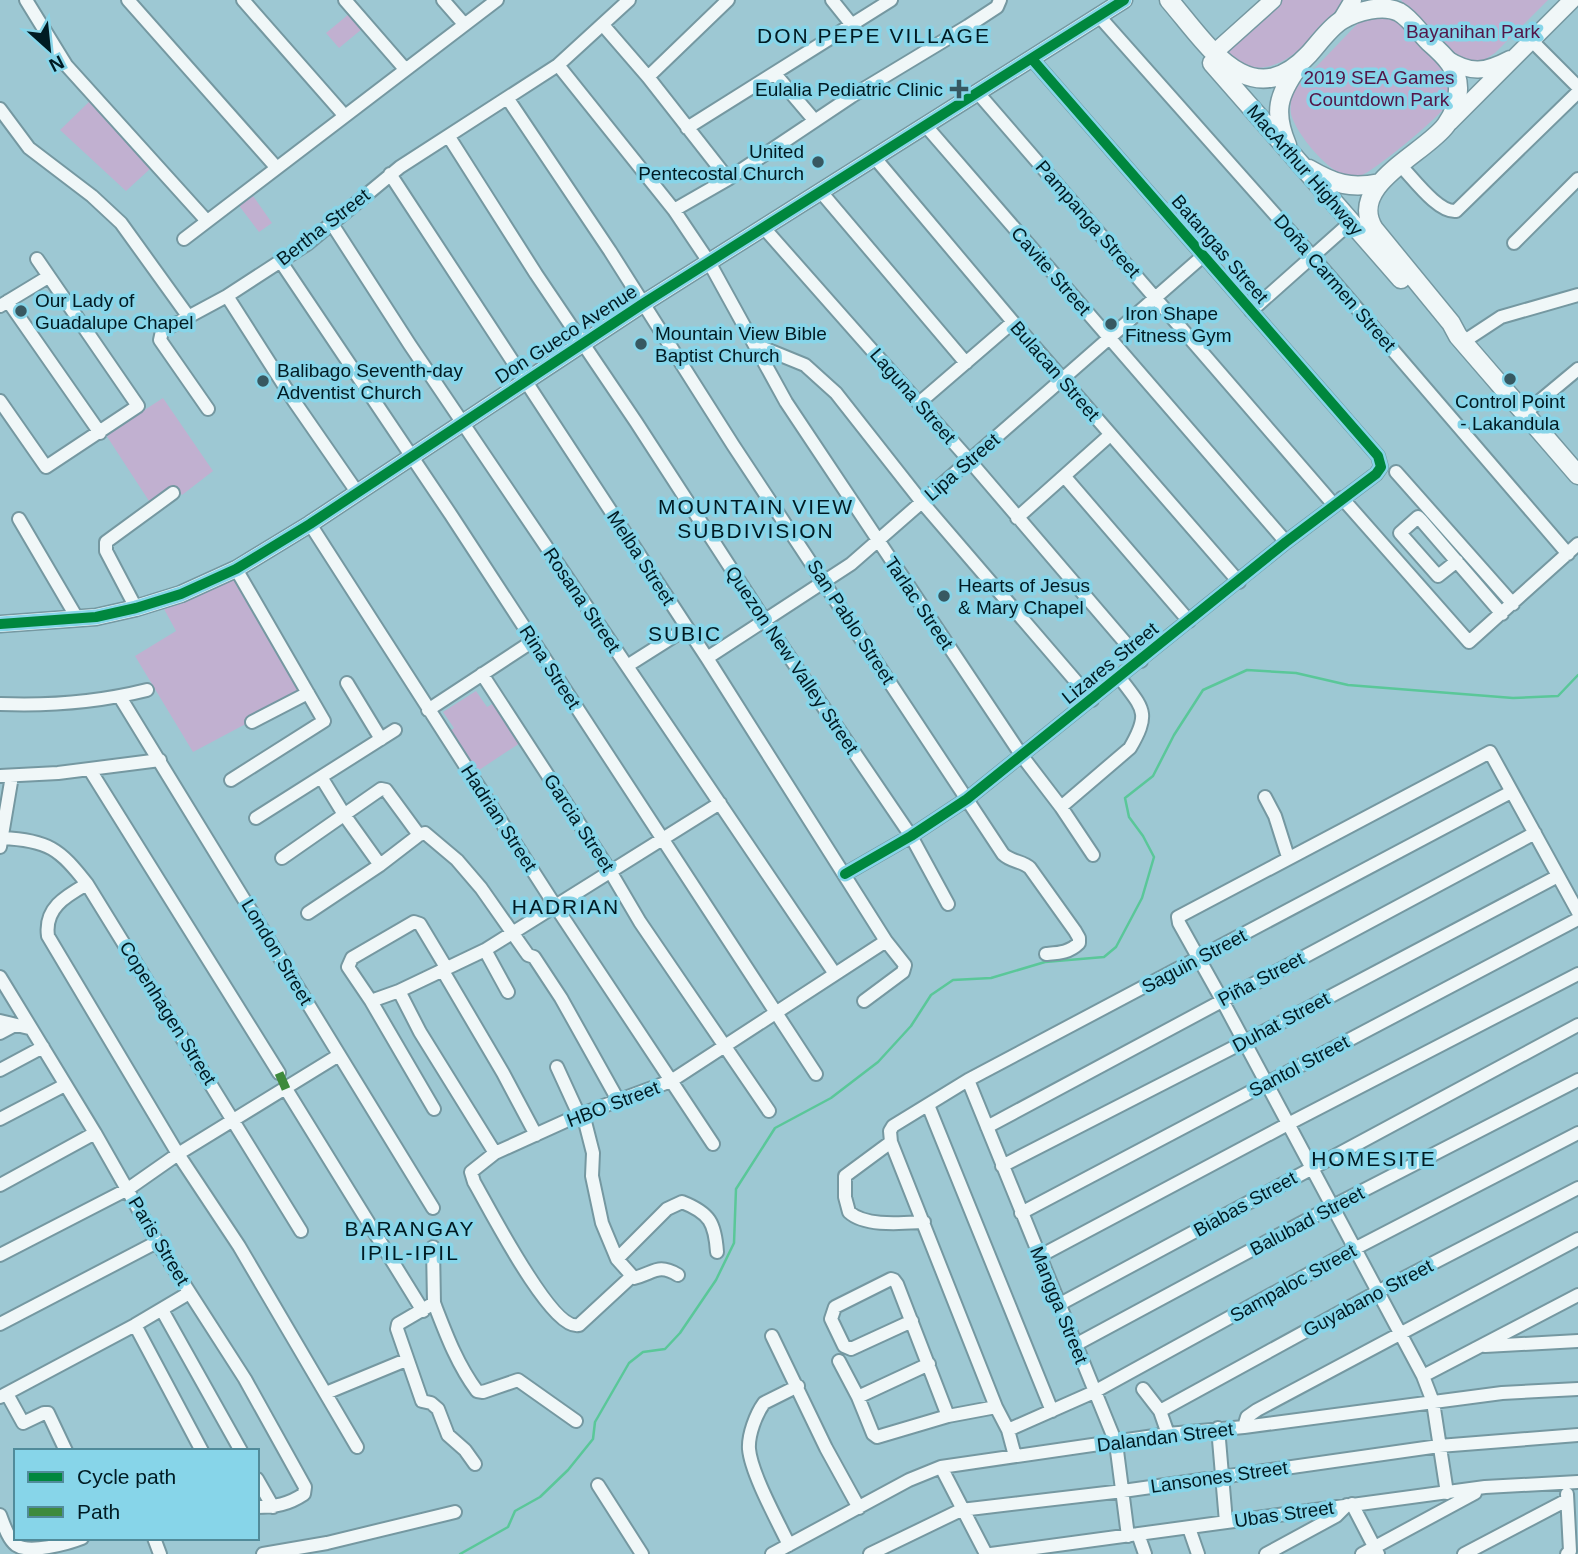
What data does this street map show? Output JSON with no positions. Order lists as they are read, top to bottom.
{
  "streets": {
    "highway": ["MacArthur Highway"],
    "main road": ["Don Gueco Avenue"],
    "street": [
      "Pampanga Street",
      "Bertha Street",
      "Batangas Street",
      "Cavite Street",
      "Doña Carmen Street",
      "Bulacan Street",
      "Laguna Street",
      "Lipa Street",
      "Melba Street",
      "Rosana Street",
      "Tarlac Street",
      "San Pablo Street",
      "Quezon New Valley Street",
      "Lizares Street",
      "Rina Street",
      "Hadrian Street",
      "Garcia Street",
      "London Street",
      "Saguin Street",
      "Piña Street",
      "Copenhagen Street",
      "Duhat Street",
      "Santol Street",
      "HBO Street",
      "Biabas Street",
      "Balubad Street",
      "Paris Street",
      "Sampaloc Street",
      "Guyabano Street",
      "Mangga Street",
      "Dalandan Street",
      "Lansones Street",
      "Ubas Street"
    ]
  },
  "crossings": [
    ["Pampanga Street", "Don Gueco Avenue"],
    ["Pampanga Street", "Lipa Street"],
    ["Pampanga Street", "Lizares Street"],
    ["Bertha Street", "Melba Street"],
    ["Bertha Street", "Rosana Street"],
    ["Bertha Street", "Tarlac Street"],
    ["Bertha Street", "San Pablo Street"],
    ["Bertha Street", "Quezon New Valley Street"],
    ["Bertha Street", "Rina Street"],
    ["Batangas Street", "Don Gueco Avenue"],
    ["Batangas Street", "Lipa Street"],
    ["Batangas Street", "Lizares Street"],
    ["Cavite Street", "Don Gueco Avenue"],
    ["Cavite Street", "Lipa Street"],
    ["Cavite Street", "Lizares Street"],
    ["Doña Carmen Street", "Don Gueco Avenue"],
    ["Don Gueco Avenue", "Bulacan Street"],
    ["Don Gueco Avenue", "Laguna Street"],
    ["Don Gueco Avenue", "Melba Street"],
    ["Don Gueco Avenue", "Rosana Street"],
    ["Don Gueco Avenue", "Tarlac Street"],
    ["Don Gueco Avenue", "San Pablo Street"],
    ["Don Gueco Avenue", "Quezon New Valley Street"],
    ["Don Gueco Avenue", "Rina Street"],
    ["Don Gueco Avenue", "Hadrian Street"],
    ["Bulacan Street", "Lipa Street"],
    ["Bulacan Street", "Lizares Street"],
    ["Laguna Street", "Lipa Street"],
    ["Laguna Street", "Lizares Street"],
    ["Lipa Street", "Melba Street"],
    ["Lipa Street", "Tarlac Street"],
    ["Lipa Street", "San Pablo Street"],
    ["Lipa Street", "Quezon New Valley Street"],
    ["Melba Street", "Lizares Street"],
    ["Melba Street", "HBO Street"],
    ["Rosana Street", "HBO Street"],
    ["Tarlac Street", "Lizares Street"],
    ["San Pablo Street", "Lizares Street"],
    ["Quezon New Valley Street", "Lizares Street"],
    ["Rina Street", "HBO Street"],
    ["Hadrian Street", "HBO Street"],
    ["Garcia Street", "HBO Street"],
    ["Saguin Street", "Mangga Street"],
    ["Piña Street", "Mangga Street"],
    ["Duhat Street", "Mangga Street"],
    ["Santol Street", "Mangga Street"],
    ["Biabas Street", "Mangga Street"],
    ["Balubad Street", "Mangga Street"],
    ["Sampaloc Street", "Mangga Street"],
    ["Mangga Street", "Dalandan Street"],
    ["Mangga Street", "Lansones Street"],
    ["Mangga Street", "Ubas Street"]
  ],
  "districts": [
    "DON PEPE VILLAGE",
    "MOUNTAIN VIEW SUBDIVISION",
    "SUBIC",
    "HADRIAN",
    "HOMESITE",
    "BARANGAY IPIL-IPIL"
  ],
  "parks": ["Bayanihan Park", "2019 SEA Games Countdown Park"],
  "places": {
    "health": ["Eulalia Pediatric Clinic"],
    "other": [
      "United Pentecostal Church",
      "Our Lady of Guadalupe Chapel",
      "Iron Shape Fitness Gym",
      "Mountain View Bible Baptist Church",
      "Control Point - Lakandula",
      "Balibago Seventh-day Adventist Church",
      "Hearts of Jesus & Mary Chapel"
    ]
  },
  "legend": ["Cycle path", "Path"],
  "north": "bottom right"
}
